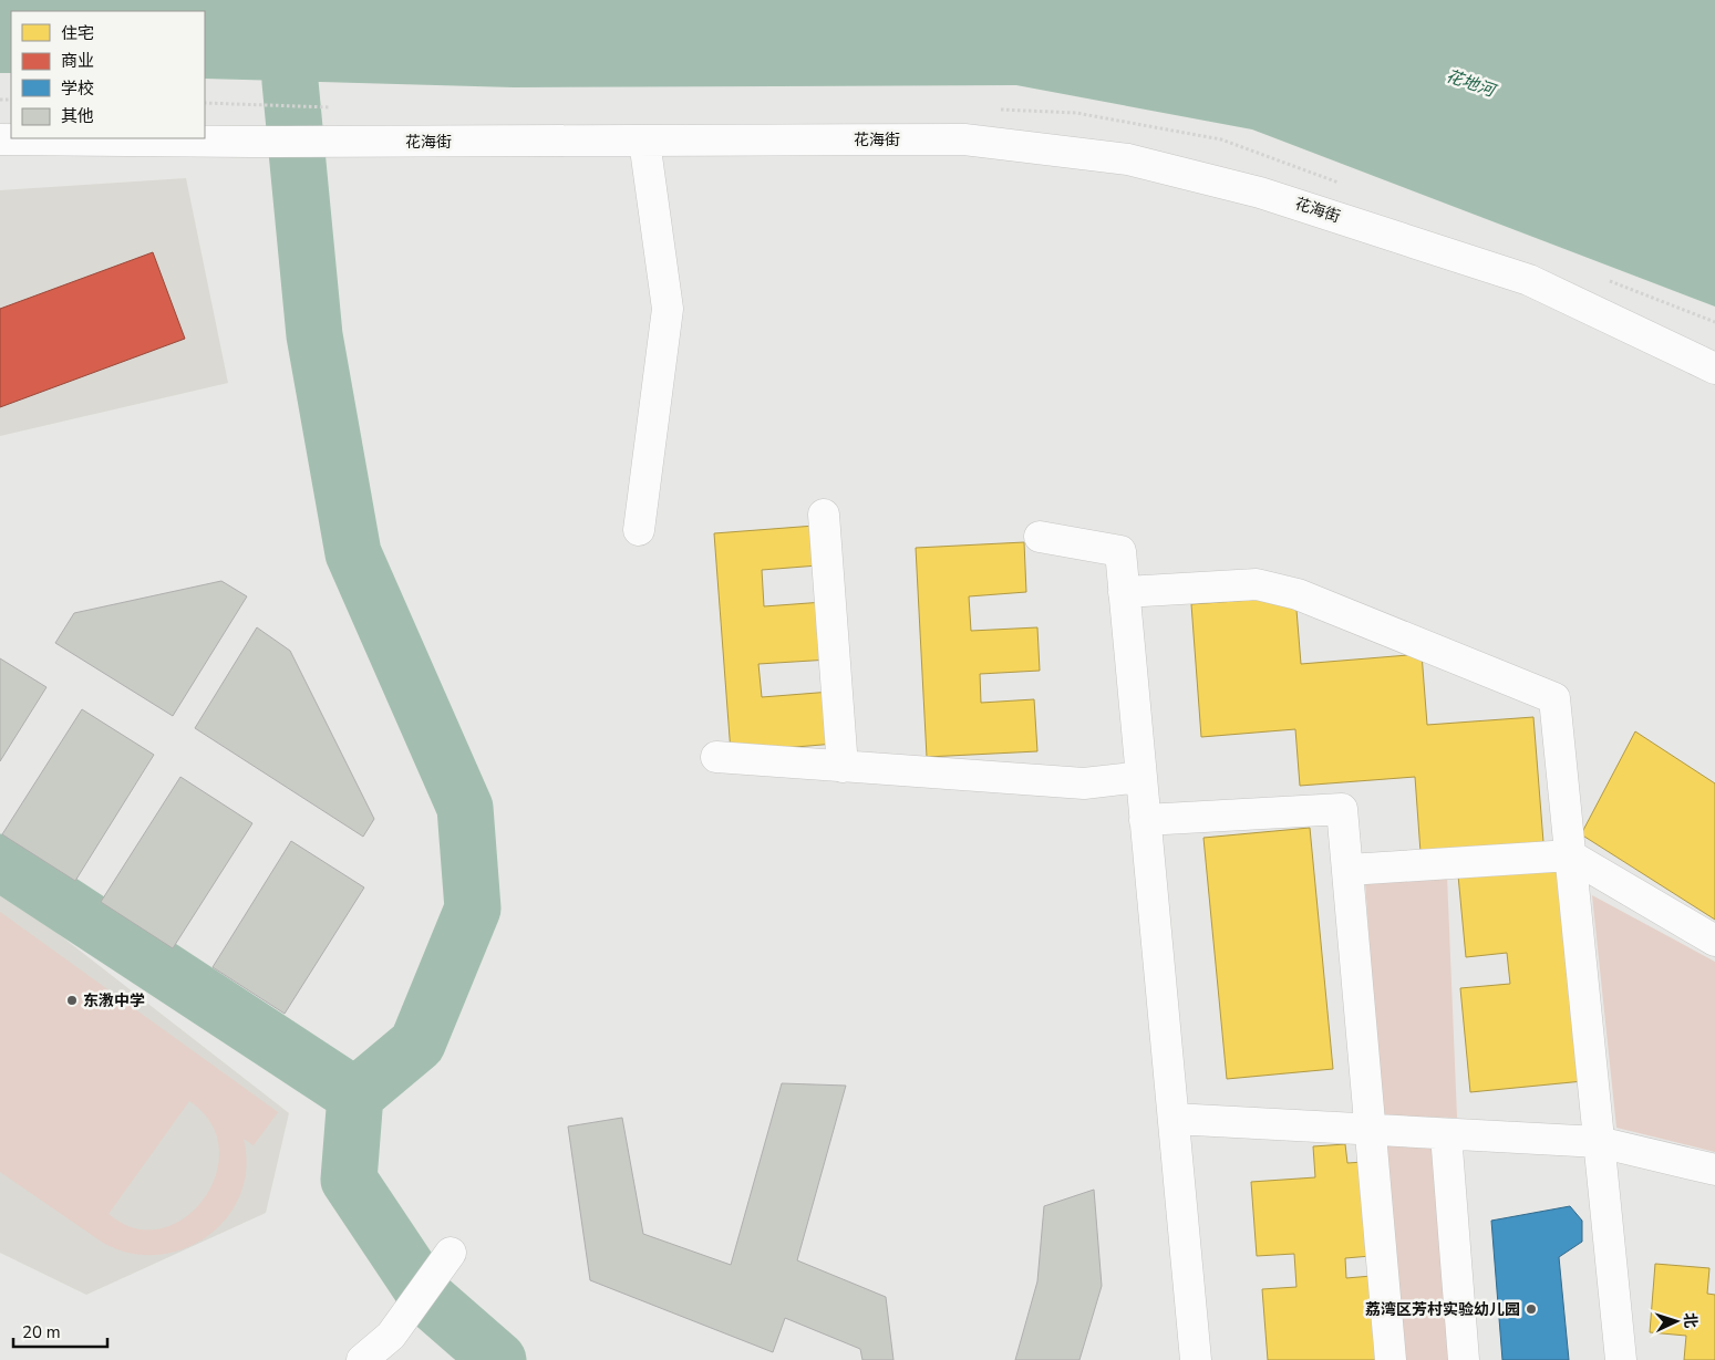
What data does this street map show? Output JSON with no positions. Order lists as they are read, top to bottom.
{
  "streets": {
    "street": ["花海街"]
  },
  "water": ["花地河"],
  "places": ["东漖中学", "荔湾区芳村实验幼儿园"],
  "legend": [
    "住宅",
    "商业",
    "学校",
    "其他"
  ],
  "scale_bar": "20 m",
  "north": "right"
}
